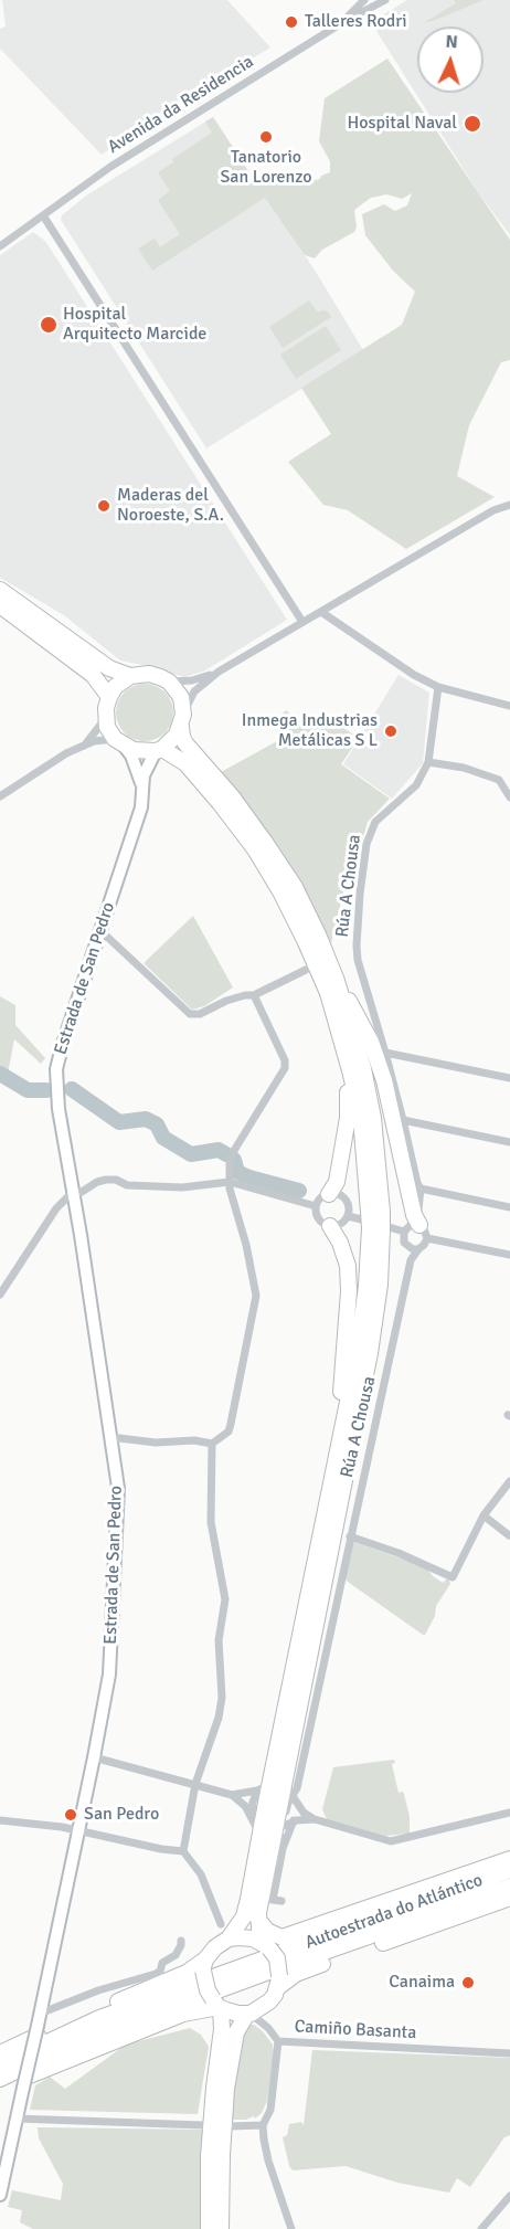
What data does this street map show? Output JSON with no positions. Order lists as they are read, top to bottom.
{
  "streets": {
    "highway": ["Autoestrada do Atlántico"],
    "street": [
      "Avenida da Residencia",
      "Rúa A Chousa",
      "Estrada de San Pedro",
      "Camiño Basanta"
    ]
  },
  "places": [
    "Talleres Rodri",
    "Hospital Naval",
    "Tanatorio San Lorenzo",
    "Hospital Arquitecto Marcide",
    "Maderas del Noroeste, S.A.",
    "Inmega Industrias Metálicas S L",
    "San Pedro",
    "Canaima"
  ],
  "north": "top"
}
